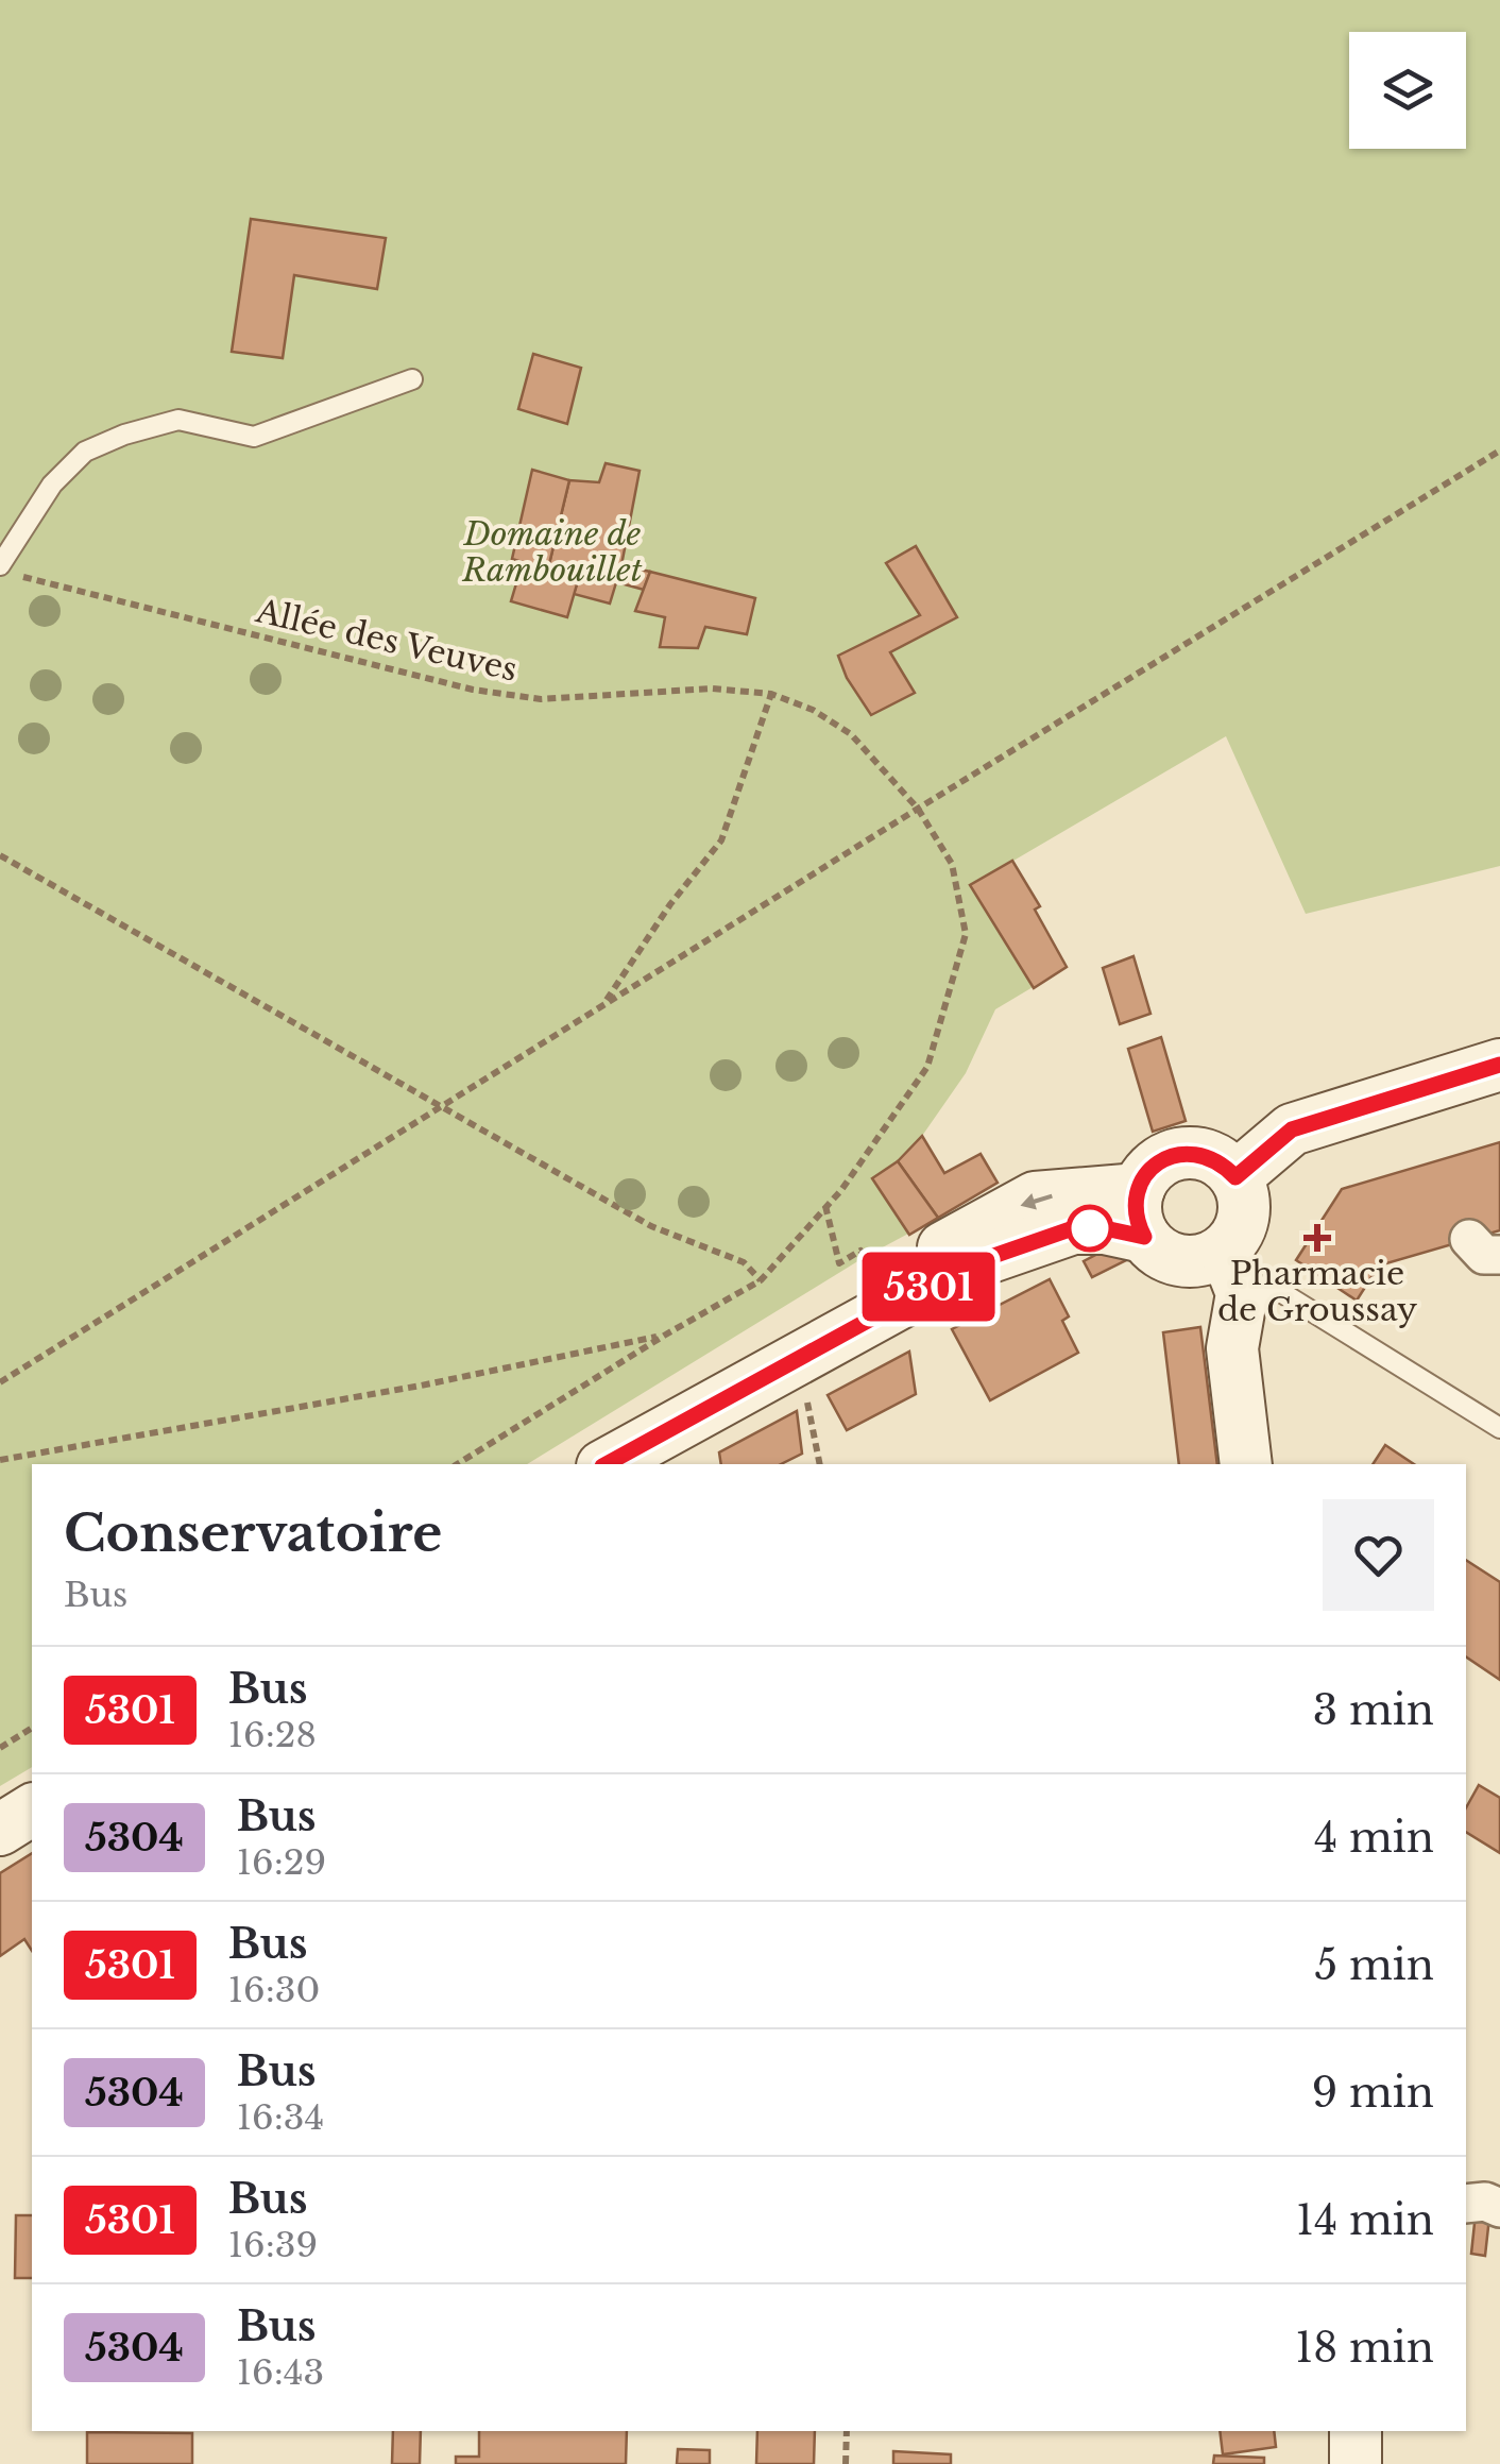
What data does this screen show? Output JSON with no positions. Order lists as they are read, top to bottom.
{
  "streets": {
    "path": ["Allée des Veuves"]
  },
  "parks": ["Domaine de Rambouillet"],
  "places": {
    "health": ["Pharmacie de Groussay"]
  },
  "lines": ["bus line 5301"],
  "page": {
    "on_map": "5301",
    "heading": ["Conservatoire", "Bus"],
    "list": [
      {
        "mark": "5301",
        "name": "Bus",
        "note": "16:28",
        "value": "3 min"
      },
      {
        "mark": "5304",
        "name": "Bus",
        "note": "16:29",
        "value": "4 min"
      },
      {
        "mark": "5301",
        "name": "Bus",
        "note": "16:30",
        "value": "5 min"
      },
      {
        "mark": "5304",
        "name": "Bus",
        "note": "16:34",
        "value": "9 min"
      },
      {
        "mark": "5301",
        "name": "Bus",
        "note": "16:39",
        "value": "14 min"
      },
      {
        "mark": "5304",
        "name": "Bus",
        "note": "16:43",
        "value": "18 min"
      }
    ]
  }
}
